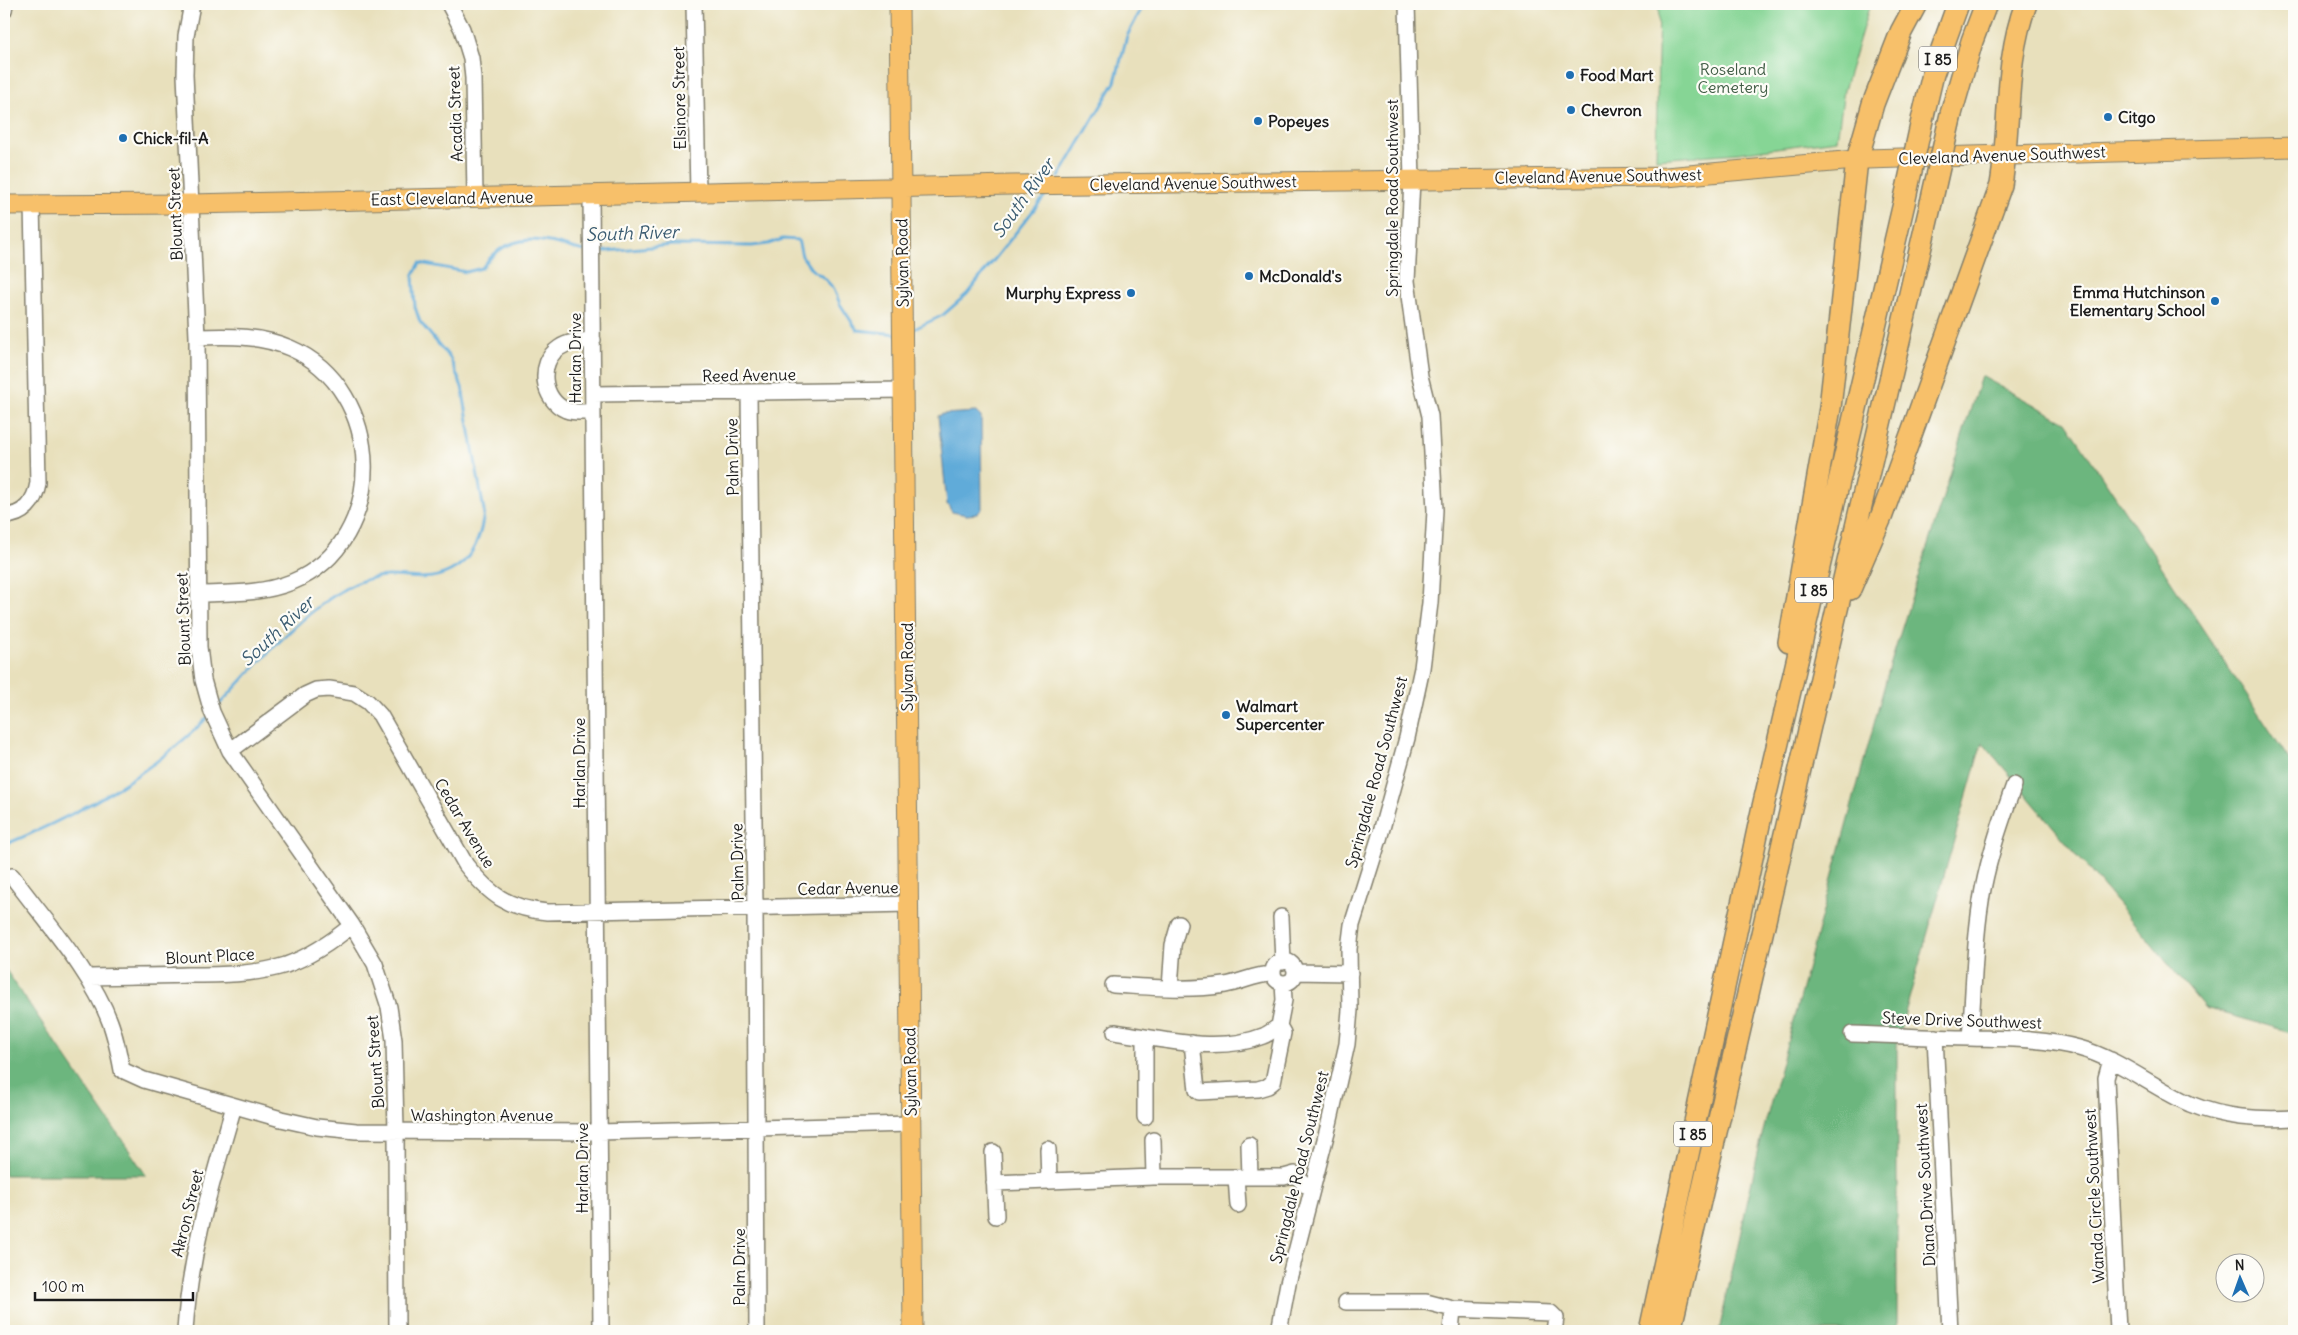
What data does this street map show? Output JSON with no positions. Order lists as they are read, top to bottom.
{
  "streets": {
    "highway": ["I 85"],
    "main road": ["Cleveland Avenue Southwest", "East Cleveland Avenue", "Sylvan Road"],
    "street": [
      "Elsinore Street",
      "Acadia Street",
      "Springdale Road Southwest",
      "Blount Street",
      "Harlan Drive",
      "Reed Avenue",
      "Palm Drive",
      "Cedar Avenue",
      "Blount Place",
      "Steve Drive Southwest",
      "Washington Avenue",
      "Diana Drive Southwest",
      "Wanda Circle Southwest",
      "Akron Street"
    ]
  },
  "crossings": [
    ["Elsinore Street", "East Cleveland Avenue"],
    ["Acadia Street", "East Cleveland Avenue"],
    ["Cleveland Avenue Southwest", "East Cleveland Avenue"],
    ["Cleveland Avenue Southwest", "Springdale Road Southwest"],
    ["Cleveland Avenue Southwest", "Sylvan Road"],
    ["East Cleveland Avenue", "Blount Street"],
    ["East Cleveland Avenue", "Sylvan Road"],
    ["East Cleveland Avenue", "Harlan Drive"],
    ["Blount Street", "Cedar Avenue"],
    ["Blount Street", "Blount Place"],
    ["Blount Street", "Washington Avenue"],
    ["Sylvan Road", "Reed Avenue"],
    ["Sylvan Road", "Cedar Avenue"],
    ["Sylvan Road", "Washington Avenue"],
    ["Harlan Drive", "Reed Avenue"],
    ["Harlan Drive", "Cedar Avenue"],
    ["Harlan Drive", "Washington Avenue"],
    ["Reed Avenue", "Palm Drive"],
    ["Palm Drive", "Cedar Avenue"],
    ["Palm Drive", "Washington Avenue"],
    ["Blount Place", "Washington Avenue"],
    ["Steve Drive Southwest", "Diana Drive Southwest"],
    ["Steve Drive Southwest", "Wanda Circle Southwest"],
    ["Washington Avenue", "Akron Street"]
  ],
  "water": ["South River"],
  "parks": ["Roseland Cemetery"],
  "places": [
    "Food Mart",
    "Chevron",
    "Citgo",
    "Popeyes",
    "Chick-fil-A",
    "McDonald's",
    "Murphy Express",
    "Emma Hutchinson Elementary School",
    "Walmart Supercenter"
  ],
  "scale_bar": "100 m",
  "north": "top"
}
